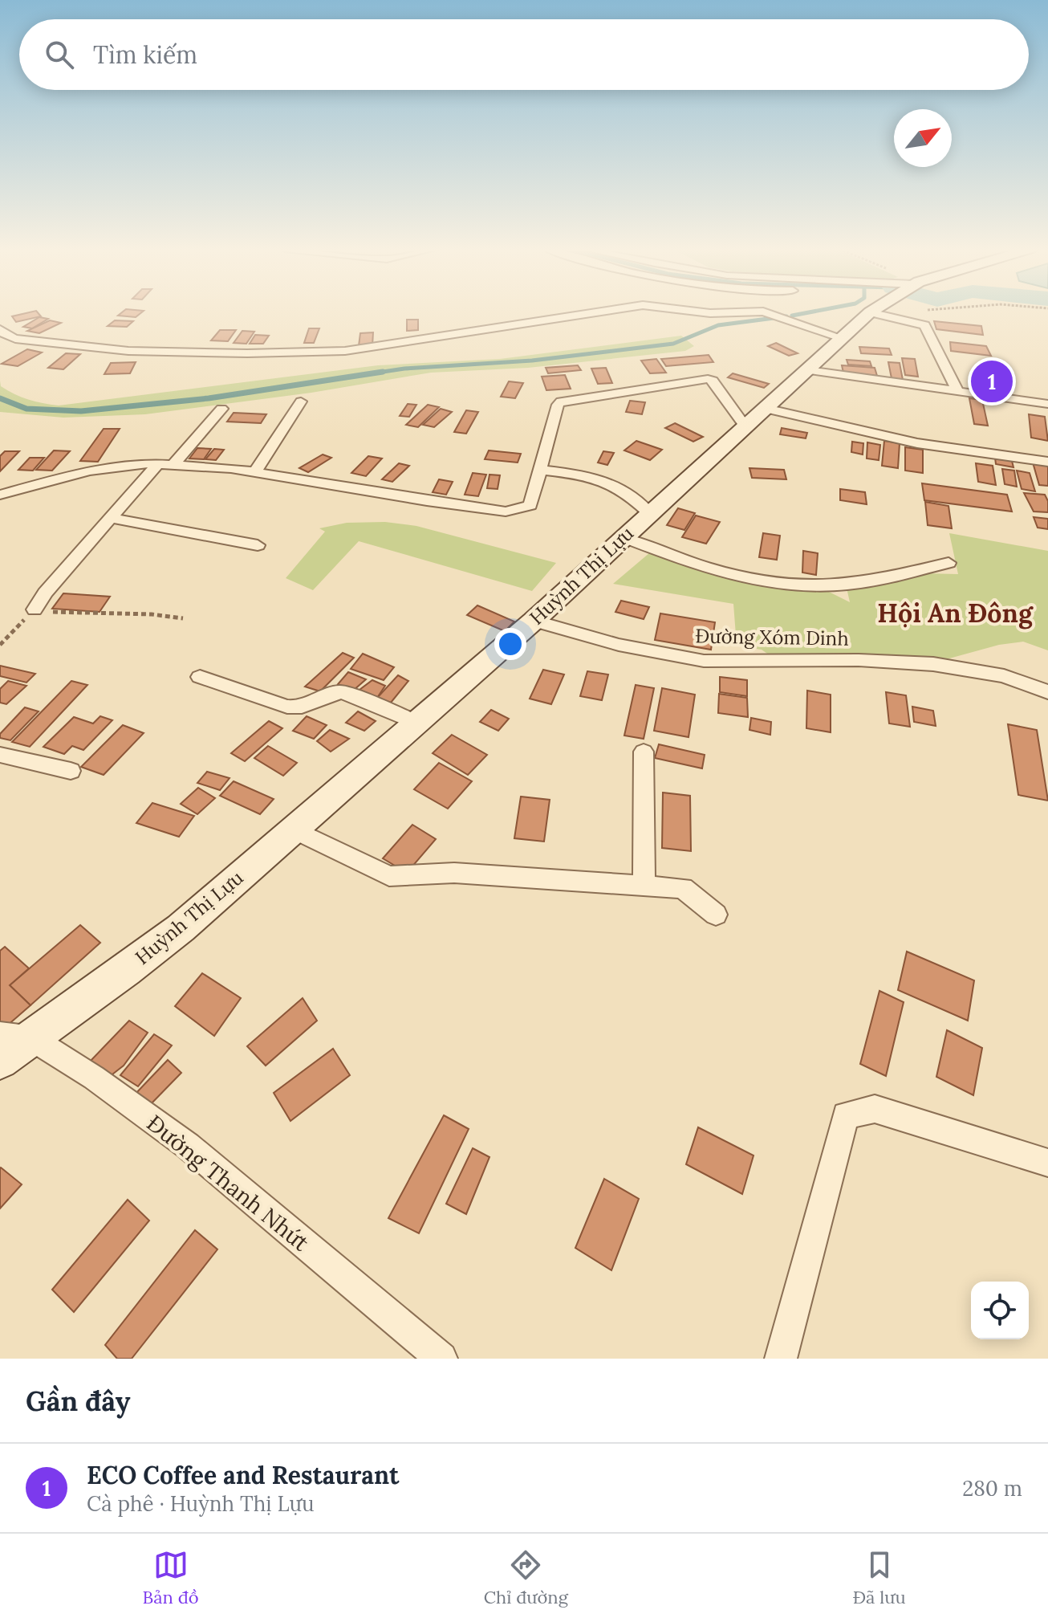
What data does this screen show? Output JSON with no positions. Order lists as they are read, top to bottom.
{
  "streets": {
    "street": ["Huỳnh Thị Lựu", "Đường Xóm Dinh", "Đường Thanh Nhứt"]
  },
  "crossings": [
    ["Huỳnh Thị Lựu", "Đường Xóm Dinh"],
    ["Huỳnh Thị Lựu", "Đường Thanh Nhứt"]
  ],
  "districts": ["Hội An Đông"],
  "north": "top right",
  "page": {
    "search": "Tìm kiếm",
    "pins": "1",
    "heading": "Gần đây",
    "list": [
      {
        "mark": "1",
        "name": "ECO Coffee and Restaurant",
        "note": "Cà phê · Huỳnh Thị Lựu",
        "value": "280 m"
      }
    ],
    "nav": ["Bản đồ", "Chỉ đường", "Đã lưu"]
  }
}
